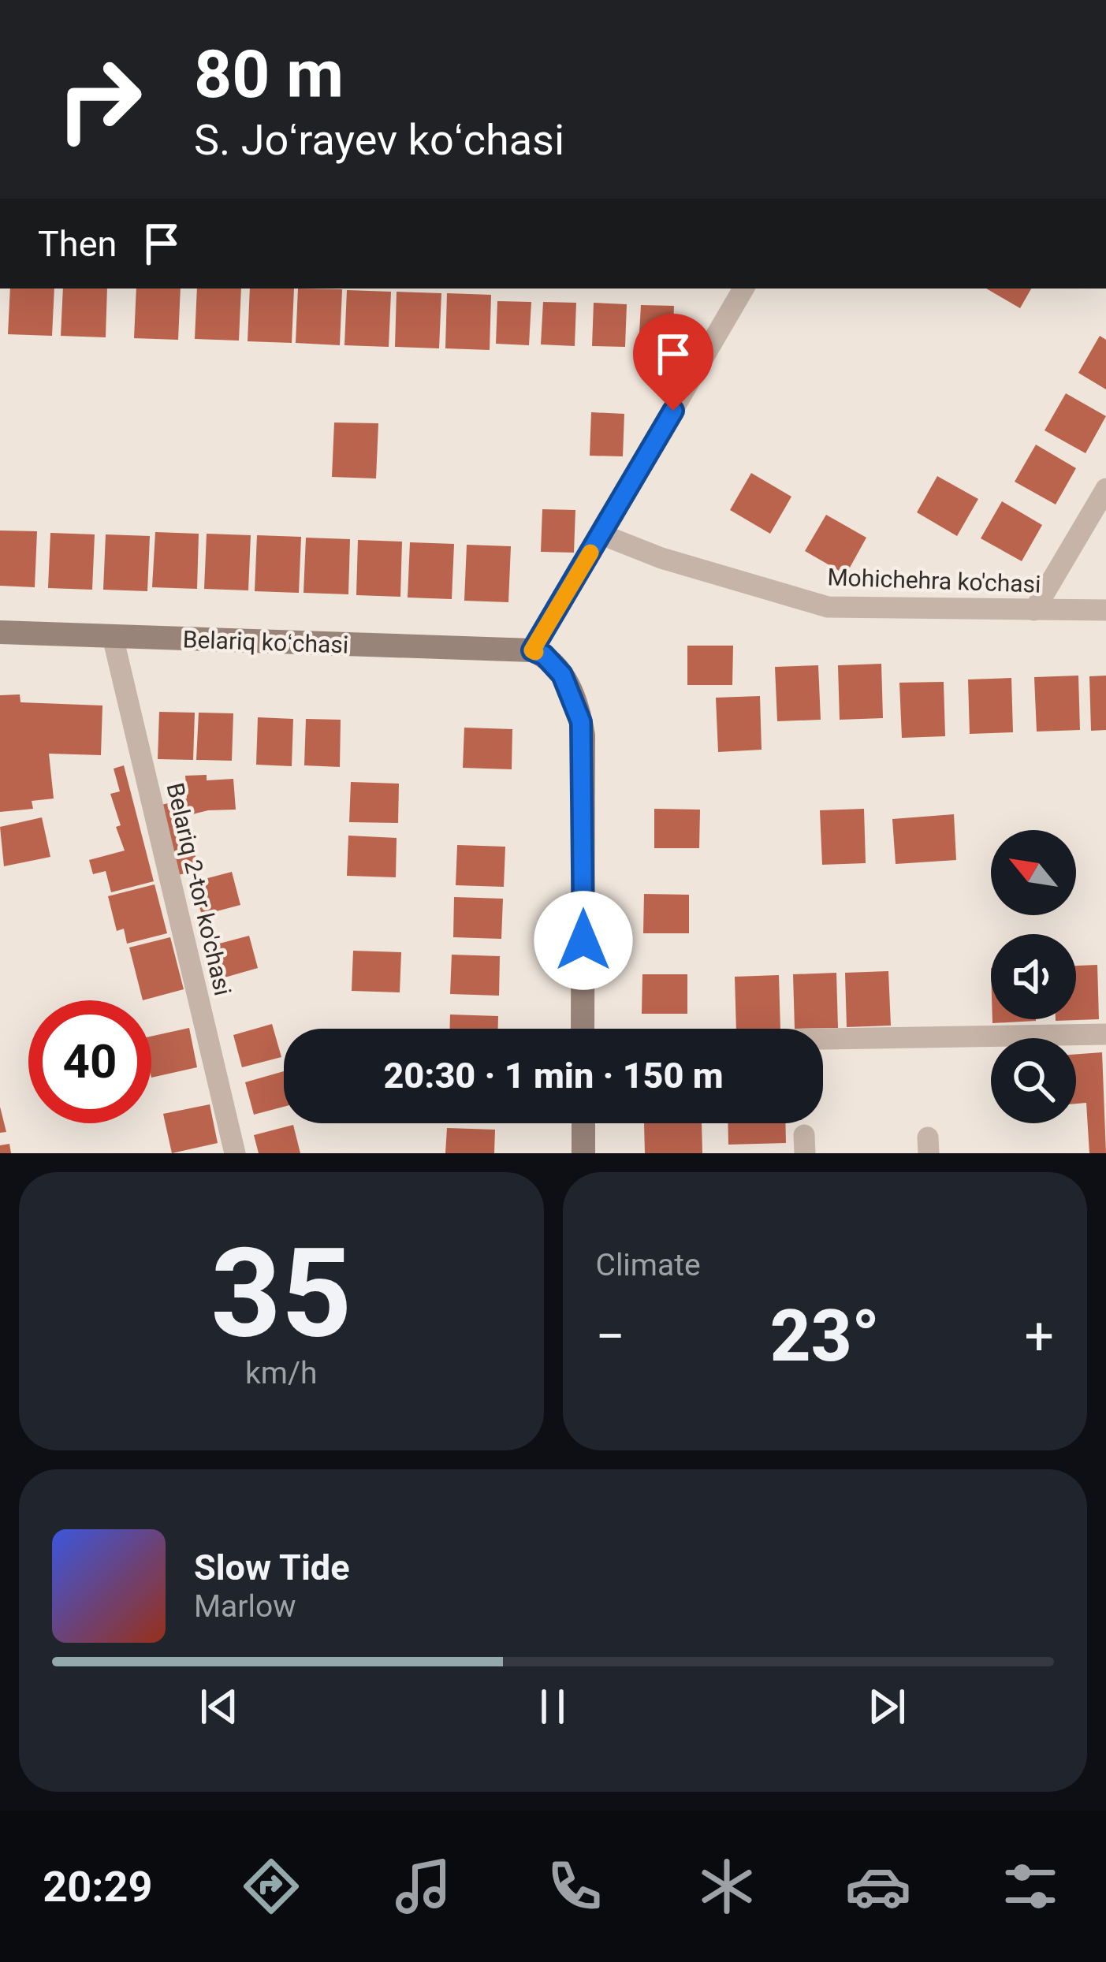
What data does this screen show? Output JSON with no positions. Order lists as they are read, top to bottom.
{
  "streets": {
    "street": ["Mohichehra ko'chasi", "Belariq koʻchasi", "Belariq 2-tor ko'chasi"]
  },
  "crossings": [
    ["Belariq koʻchasi", "Belariq 2-tor ko'chasi"]
  ],
  "north": "top left",
  "page": {
    "turn": ["80 m", "S. Joʻrayev koʻchasi"],
    "then": "Then",
    "limit": "40",
    "trip": "20:30 · 1 min · 150 m",
    "tile": [
      ["35", "km/h"],
      "Climate"
    ],
    "heat": ["−", "23°", "+"],
    "song": ["Slow Tide", "Marlow"],
    "tabs": "20:29"
  }
}
